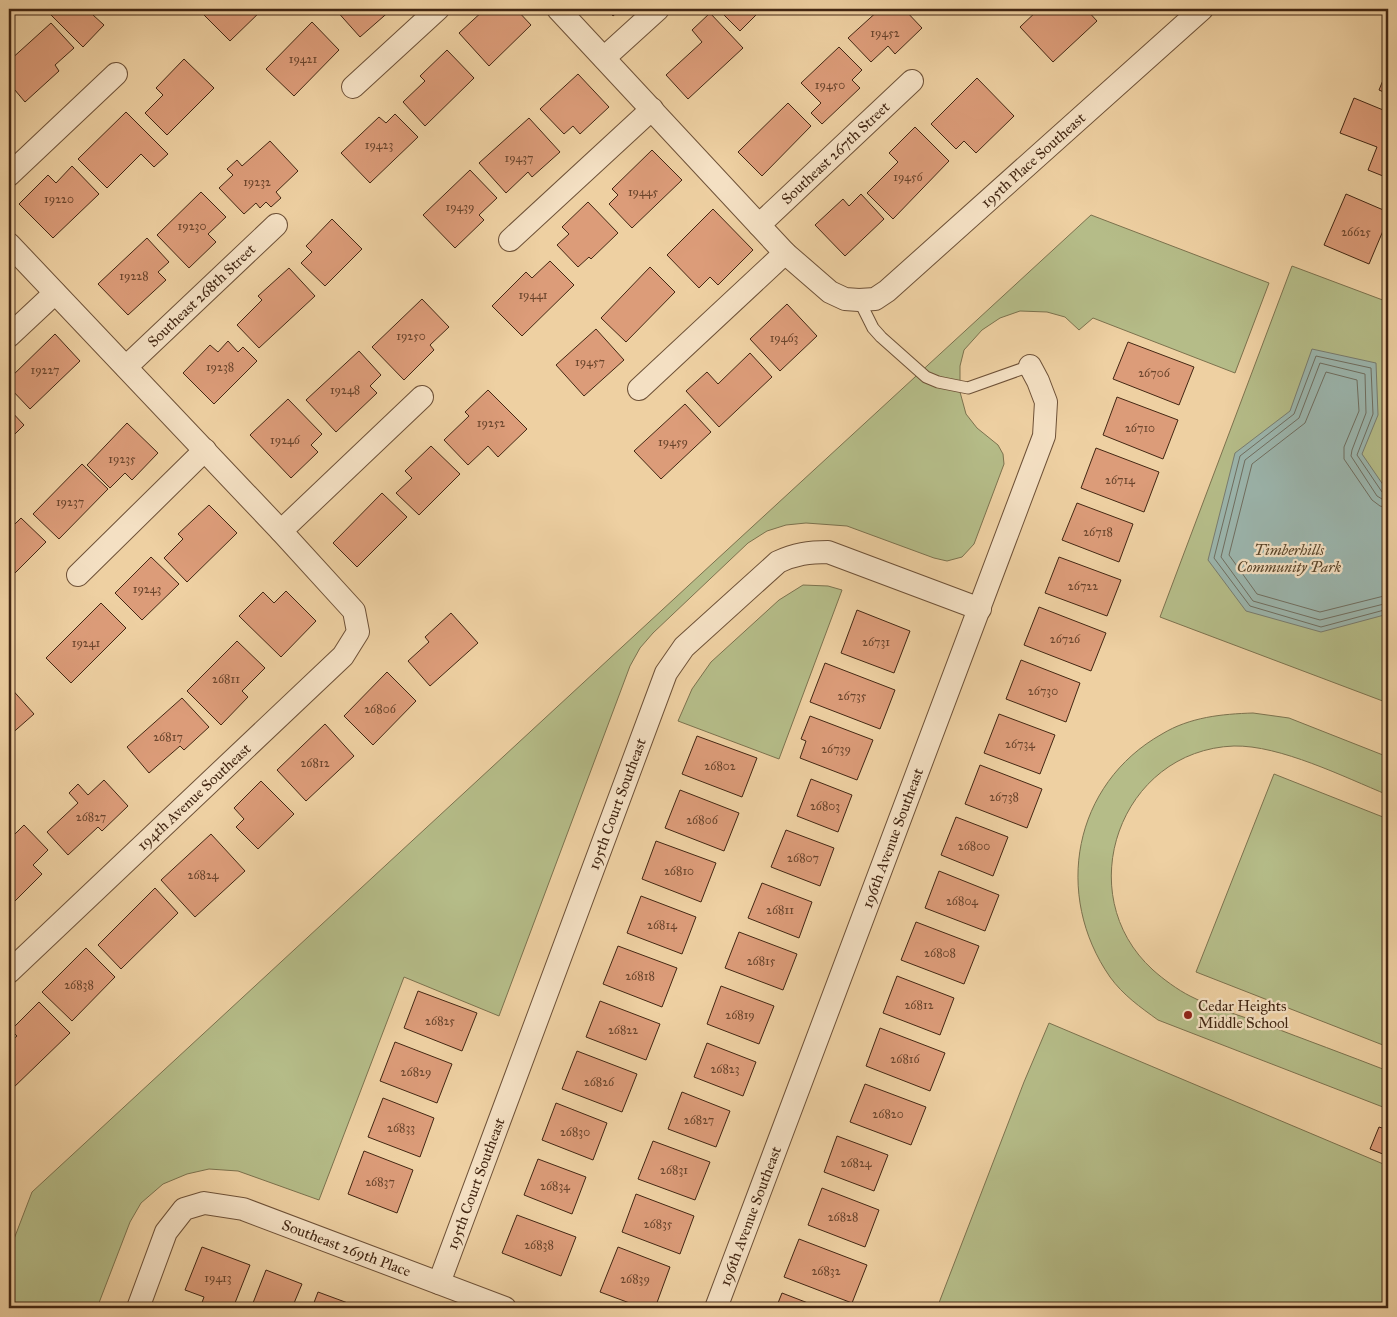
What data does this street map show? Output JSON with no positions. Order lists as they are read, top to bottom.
{
  "streets": {
    "street": [
      "Southeast 267th Street",
      "195th Place Southeast",
      "Southeast 268th Street",
      "194th Avenue Southeast",
      "195th Court Southeast",
      "196th Avenue Southeast",
      "Southeast 269th Place"
    ]
  },
  "crossings": [
    ["195th Court Southeast", "196th Avenue Southeast"],
    ["195th Court Southeast", "Southeast 269th Place"]
  ],
  "parks": ["Timberhills Community Park"],
  "places": ["Cedar Heights Middle School"],
  "house_numbers": [
    "19452",
    "19421",
    "19450",
    "19423",
    "19437",
    "19456",
    "19232",
    "19445",
    "19220",
    "19439",
    "19230",
    "26625",
    "19228",
    "19441",
    "19250",
    "19463",
    "19457",
    "19238",
    "19227",
    "26706",
    "19248",
    "19252",
    "26710",
    "19246",
    "19459",
    "19235",
    "26714",
    "19237",
    "26718",
    "26722",
    "19243",
    "26726",
    "26731",
    "19241",
    "26811",
    "26730",
    "26735",
    "26806",
    "26817",
    "26734",
    "26739",
    "26812",
    "26802",
    "26738",
    "26803",
    "26827",
    "26806",
    "26800",
    "26807",
    "26810",
    "26824",
    "26804",
    "26811",
    "26814",
    "26808",
    "26815",
    "26818",
    "26838",
    "26812",
    "26819",
    "26825",
    "26822",
    "26816",
    "26823",
    "26829",
    "26826",
    "26820",
    "26827",
    "26833",
    "26830",
    "26824",
    "26831",
    "26837",
    "26834",
    "26828",
    "26835",
    "26838",
    "26832",
    "19413",
    "26839"
  ]
}
